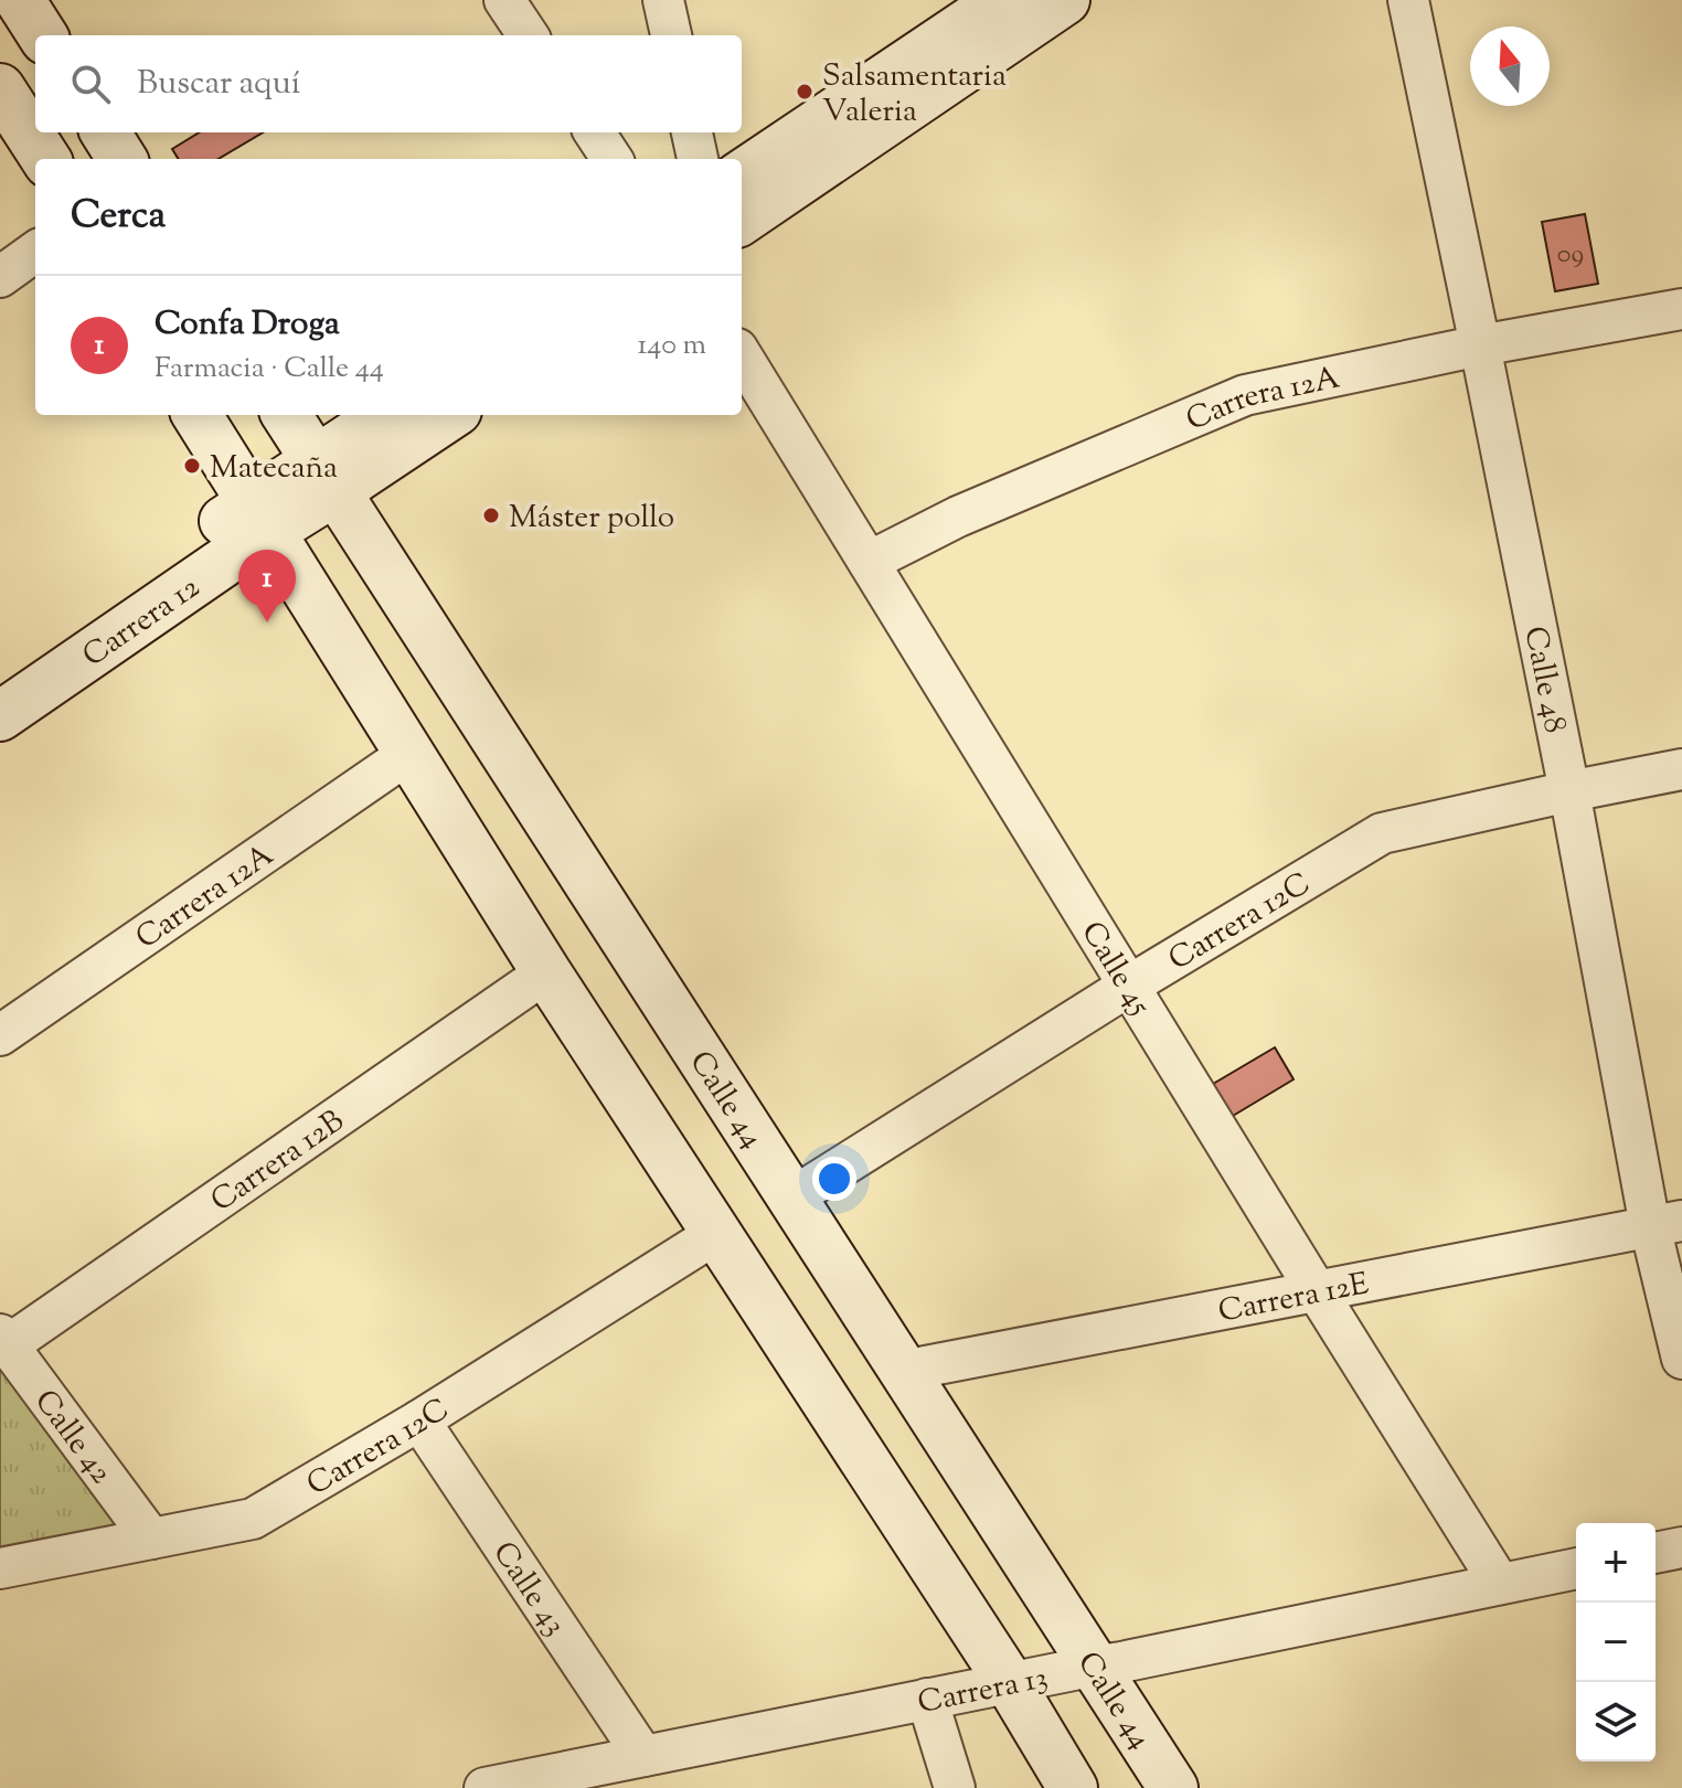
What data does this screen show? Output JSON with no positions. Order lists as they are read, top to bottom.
{
  "streets": {
    "main road": ["Carrera 12", "Calle 44"],
    "street": [
      "Carrera 12A",
      "Calle 48",
      "Carrera 12C",
      "Calle 45",
      "Carrera 12B",
      "Carrera 12E",
      "Calle 42",
      "Calle 43",
      "Carrera 13"
    ]
  },
  "crossings": [
    ["Carrera 12A", "Calle 48"],
    ["Carrera 12A", "Calle 45"],
    ["Carrera 12", "Calle 44"],
    ["Calle 48", "Carrera 12C"],
    ["Calle 48", "Carrera 12E"],
    ["Carrera 12C", "Calle 45"],
    ["Carrera 12C", "Calle 44"],
    ["Carrera 12C", "Calle 42"],
    ["Carrera 12C", "Calle 43"],
    ["Calle 45", "Carrera 12E"],
    ["Calle 45", "Carrera 13"],
    ["Calle 44", "Carrera 12E"],
    ["Calle 44", "Carrera 13"],
    ["Carrera 12B", "Calle 42"],
    ["Calle 43", "Carrera 13"]
  ],
  "places": ["Salsamentaria Valeria", "Matecaña", "Máster pollo"],
  "house_numbers": ["09"],
  "north": "top",
  "page": {
    "search": "Buscar aquí",
    "heading": "Cerca",
    "list": [
      {
        "mark": "1",
        "name": "Confa Droga",
        "note": "Farmacia · Calle 44",
        "value": "140 m"
      }
    ],
    "pins": "1",
    "map_buttons": ["+", "−"]
  }
}
